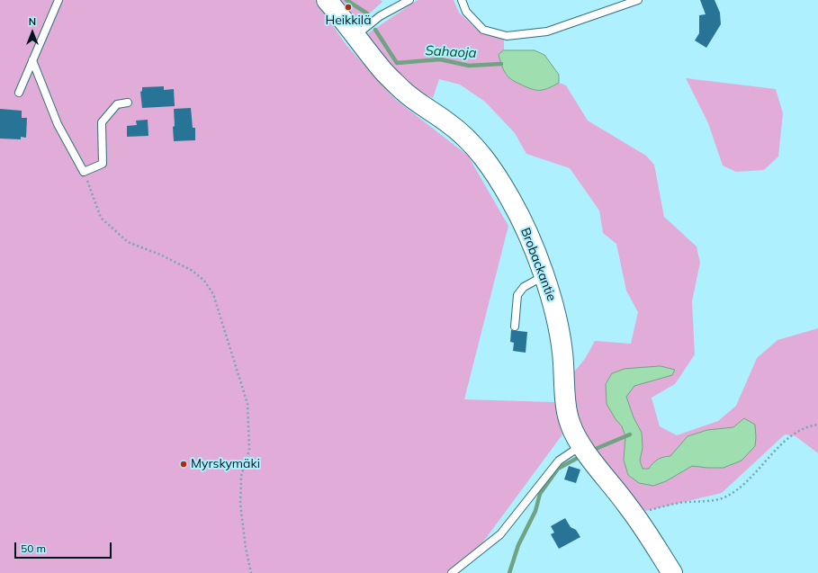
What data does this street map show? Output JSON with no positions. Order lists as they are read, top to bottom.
{
  "streets": {
    "street": ["Brobackantie"]
  },
  "water": ["Sahaoja"],
  "places": ["Heikkilä", "Myrskymäki"],
  "scale_bar": "50 m",
  "north": "top"
}
